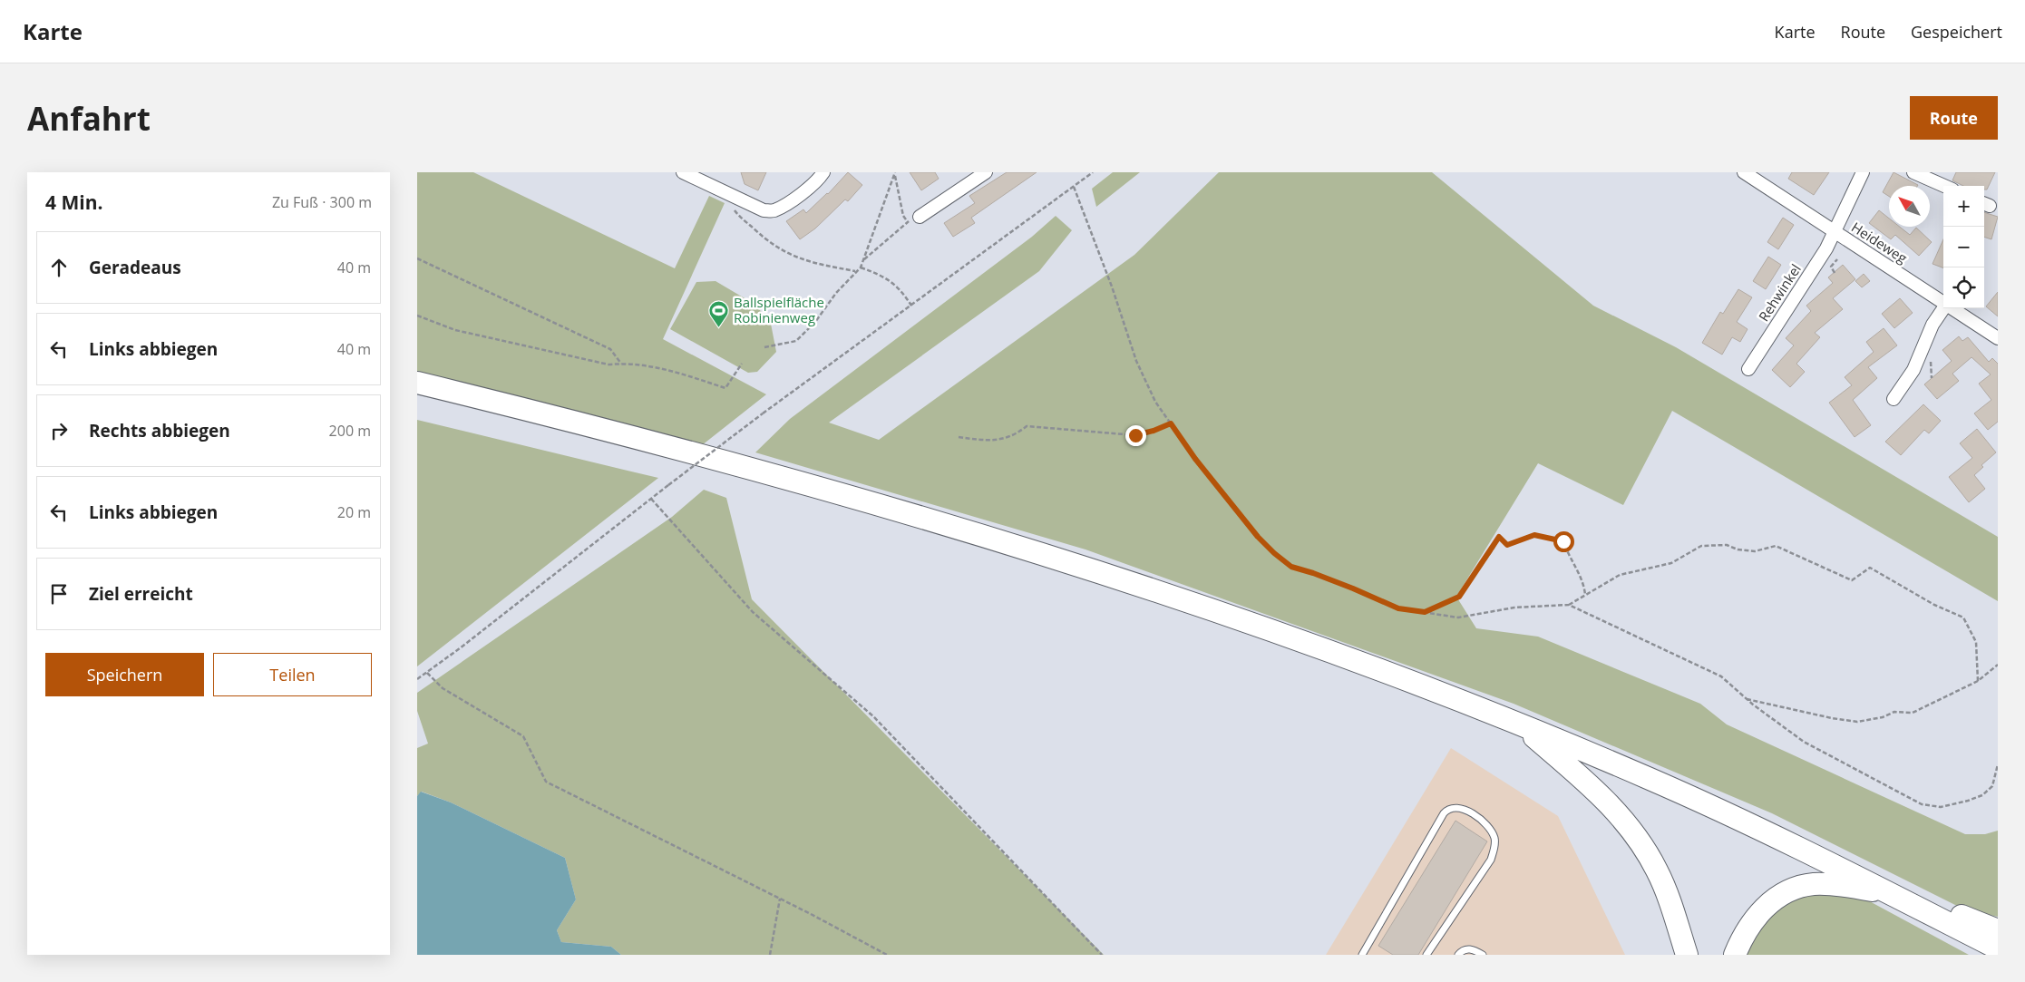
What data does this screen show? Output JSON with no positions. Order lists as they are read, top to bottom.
{
  "streets": {
    "street": ["Heideweg", "Rehwinkel"]
  },
  "crossings": [
    ["Heideweg", "Rehwinkel"]
  ],
  "places": {
    "sports": ["Ballspielfläche Robinienweg"]
  },
  "north": "top left",
  "page": {
    "header": "Karte",
    "nav": ["Karte", "Route", "Gespeichert"],
    "buttons": [
      "Route",
      ["Speichern", "Teilen"]
    ],
    "title": "Anfahrt",
    "heading": ["4 Min.", "Zu Fuß · 300 m"],
    "map_buttons": ["+", "−"],
    "list": [
      ["Geradeaus", "40 m"],
      ["Links abbiegen", "40 m"],
      ["Rechts abbiegen", "200 m"],
      ["Links abbiegen", "20 m"],
      "Ziel erreicht"
    ]
  }
}
